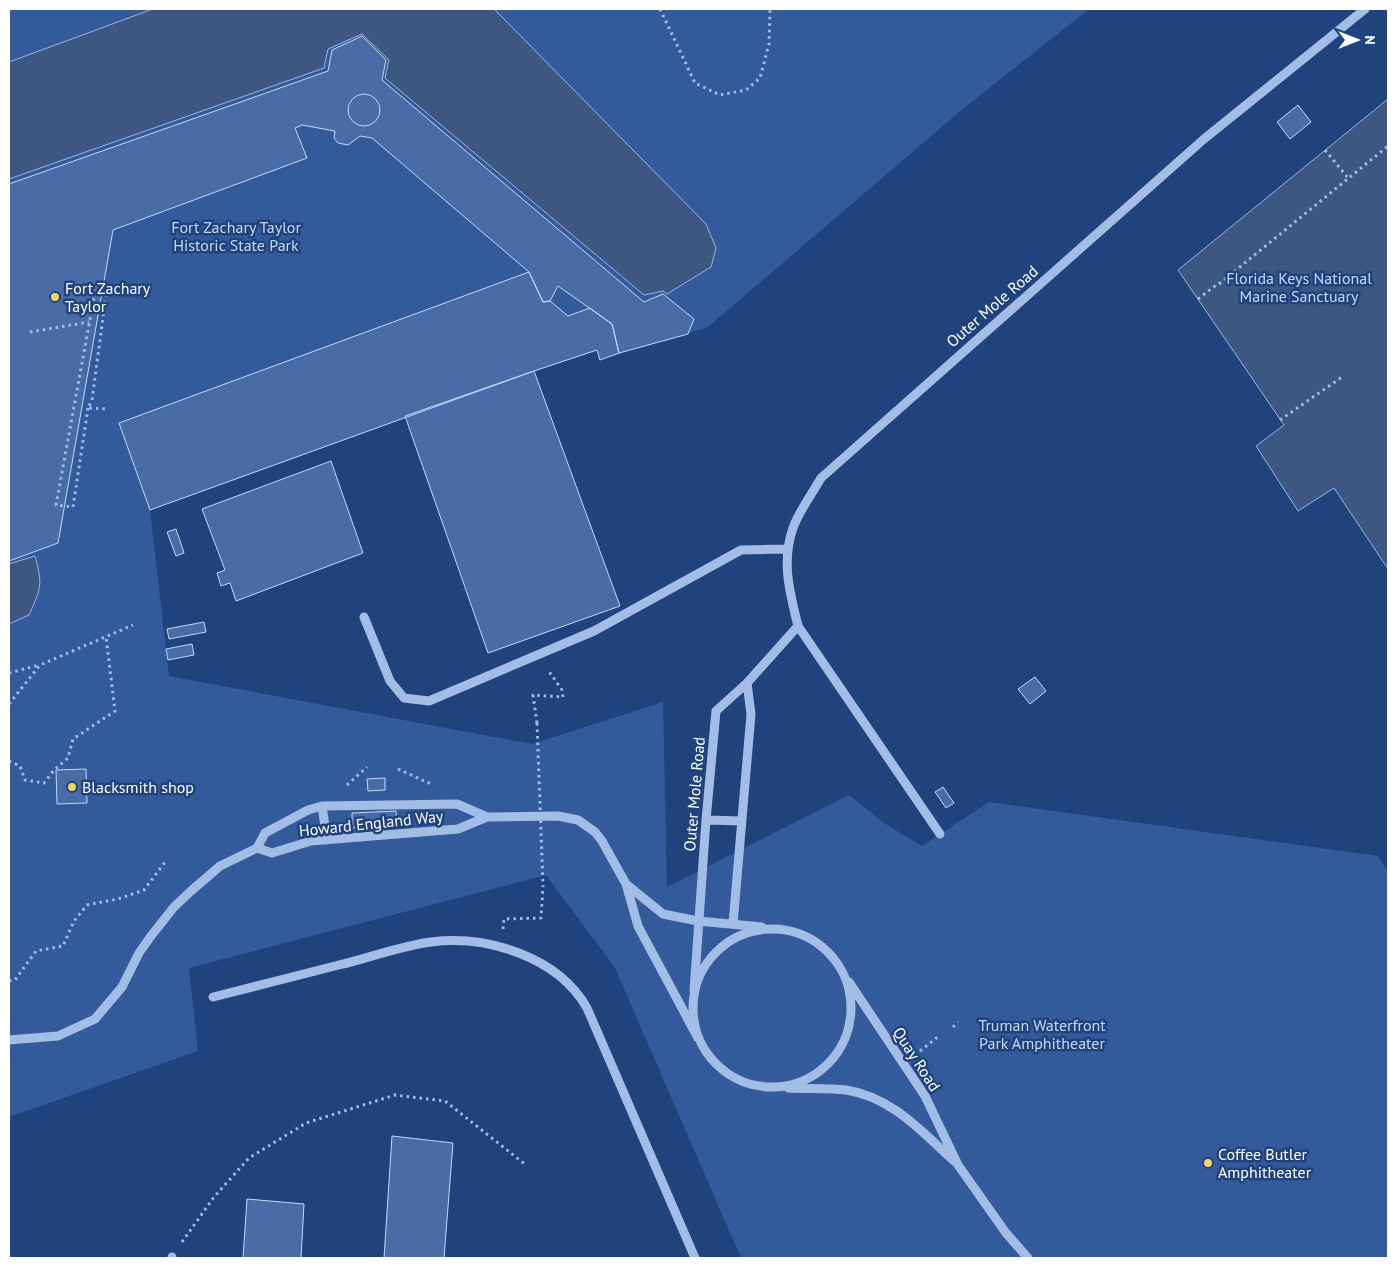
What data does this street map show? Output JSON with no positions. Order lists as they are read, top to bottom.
{
  "streets": {
    "street": ["Outer Mole Road", "Howard England Way", "Quay Road"]
  },
  "crossings": [
    ["Outer Mole Road", "Quay Road"]
  ],
  "parks": ["Fort Zachary Taylor Historic State Park", "Florida Keys National Marine Sanctuary", "Truman Waterfront Park Amphitheater"],
  "places": ["Fort Zachary Taylor", "Blacksmith shop", "Coffee Butler Amphitheater"],
  "north": "right"
}
